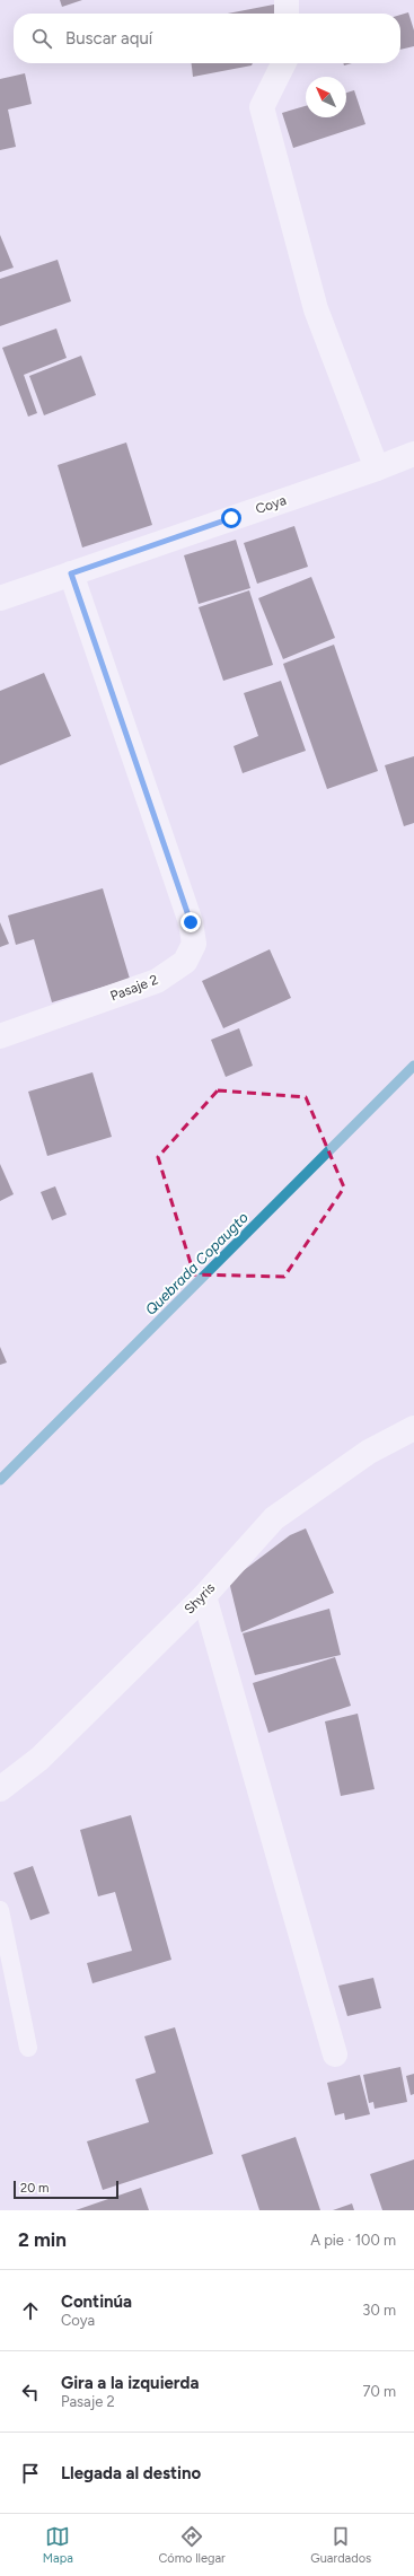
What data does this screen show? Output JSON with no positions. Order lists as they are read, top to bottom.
{
  "streets": {
    "street": ["Coya", "Pasaje 2", "Shyris"]
  },
  "crossings": [
    ["Coya", "Pasaje 2"]
  ],
  "water": ["Quebrada Copaugto"],
  "scale_bar": "20 m",
  "north": "top left",
  "page": {
    "search": "Buscar aquí",
    "scale": "20 m",
    "heading": ["2 min", "A pie · 100 m"],
    "list": [
      ["Continúa", "Coya", "30 m"],
      ["Gira a la izquierda", "Pasaje 2", "70 m"],
      "Llegada al destino"
    ],
    "nav": ["Mapa", "Cómo llegar", "Guardados"]
  }
}
